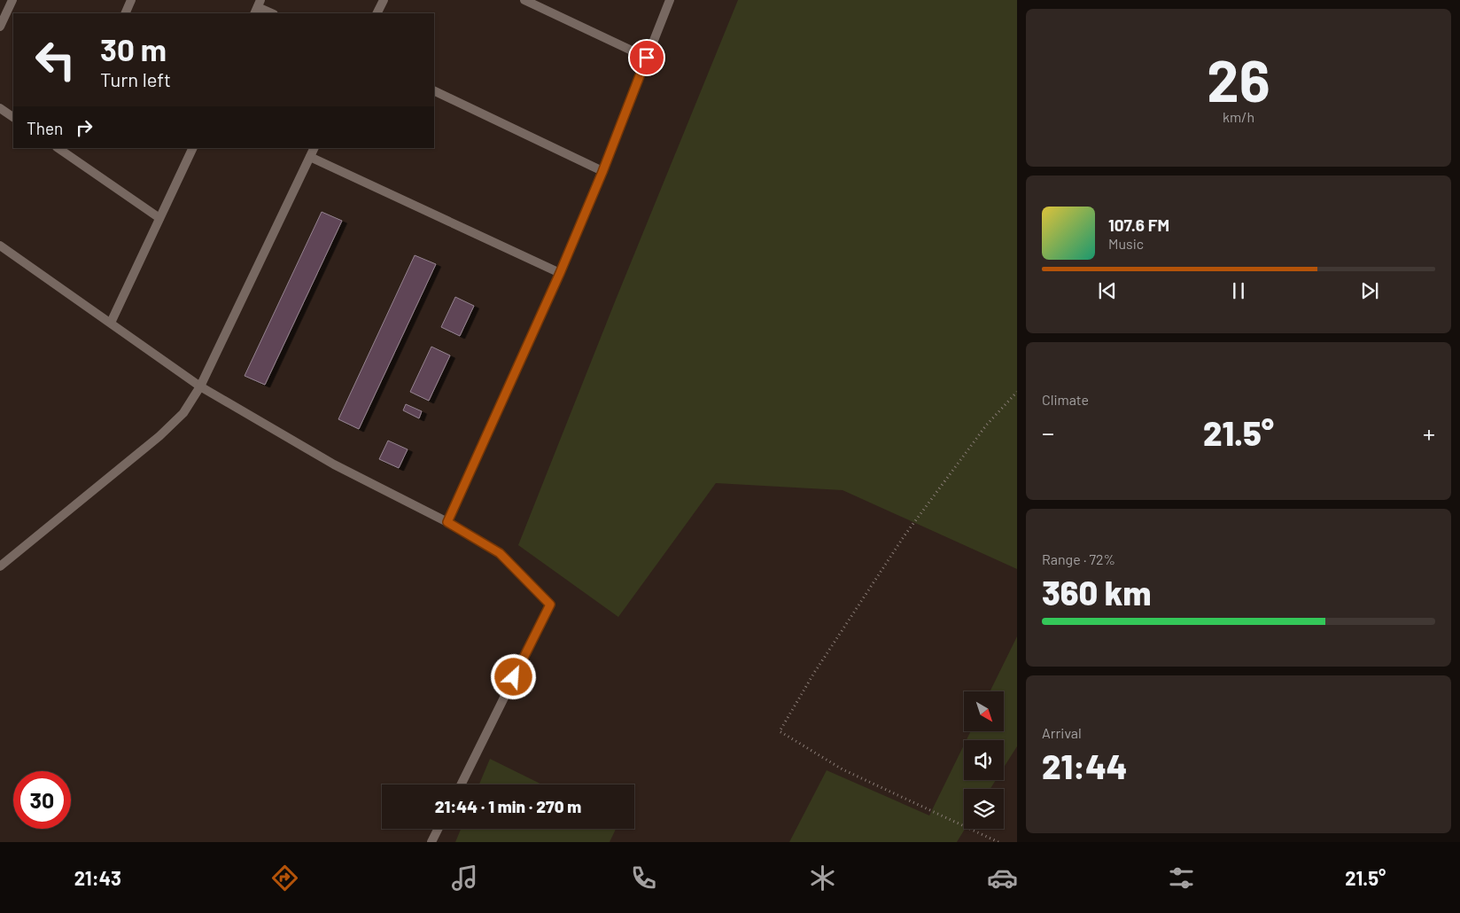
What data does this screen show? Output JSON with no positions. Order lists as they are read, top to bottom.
{
  "north": "bottom right",
  "page": {
    "tile": [
      ["26", "km/h"],
      "Climate",
      ["Range · 72%", "360 km"],
      ["Arrival", "21:44"]
    ],
    "turn": ["30 m", "Turn left"],
    "then": "Then",
    "song": ["107.6 FM", "Music"],
    "heat": ["−", "21.5°", "+"],
    "limit": "30",
    "trip": "21:44 · 1 min · 270 m",
    "tabs": ["21:43", "21.5°"]
  }
}
